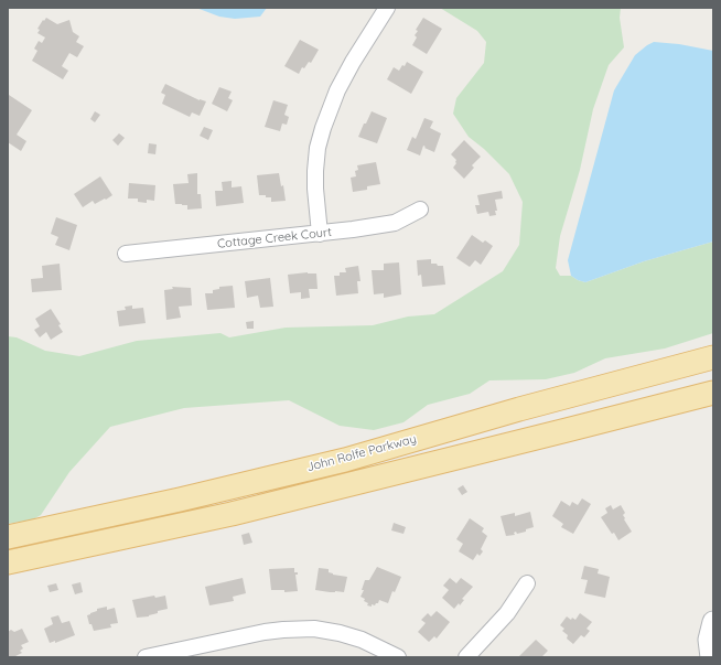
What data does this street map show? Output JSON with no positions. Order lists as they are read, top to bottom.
{
  "streets": {
    "main road": ["John Rolfe Parkway"],
    "street": ["Cottage Creek Court"]
  }
}
